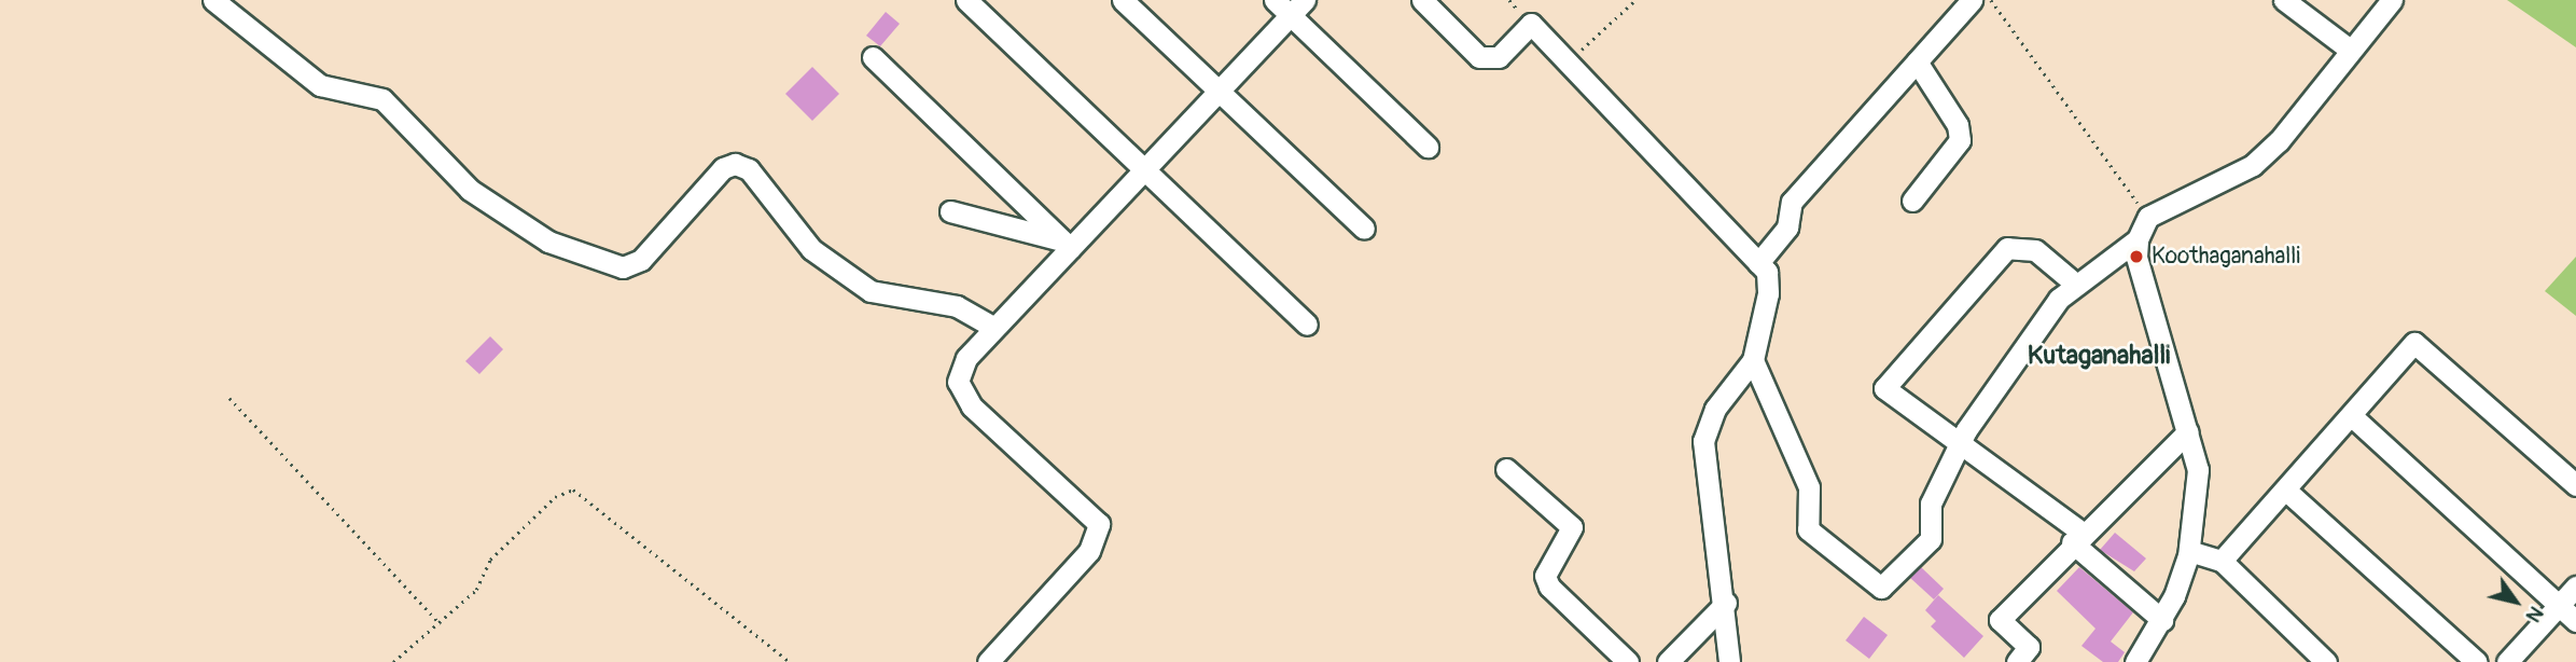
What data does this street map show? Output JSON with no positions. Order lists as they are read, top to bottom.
{
  "districts": ["Kutaganahalli"],
  "places": ["Koothaganahalli"],
  "north": "bottom right"
}
